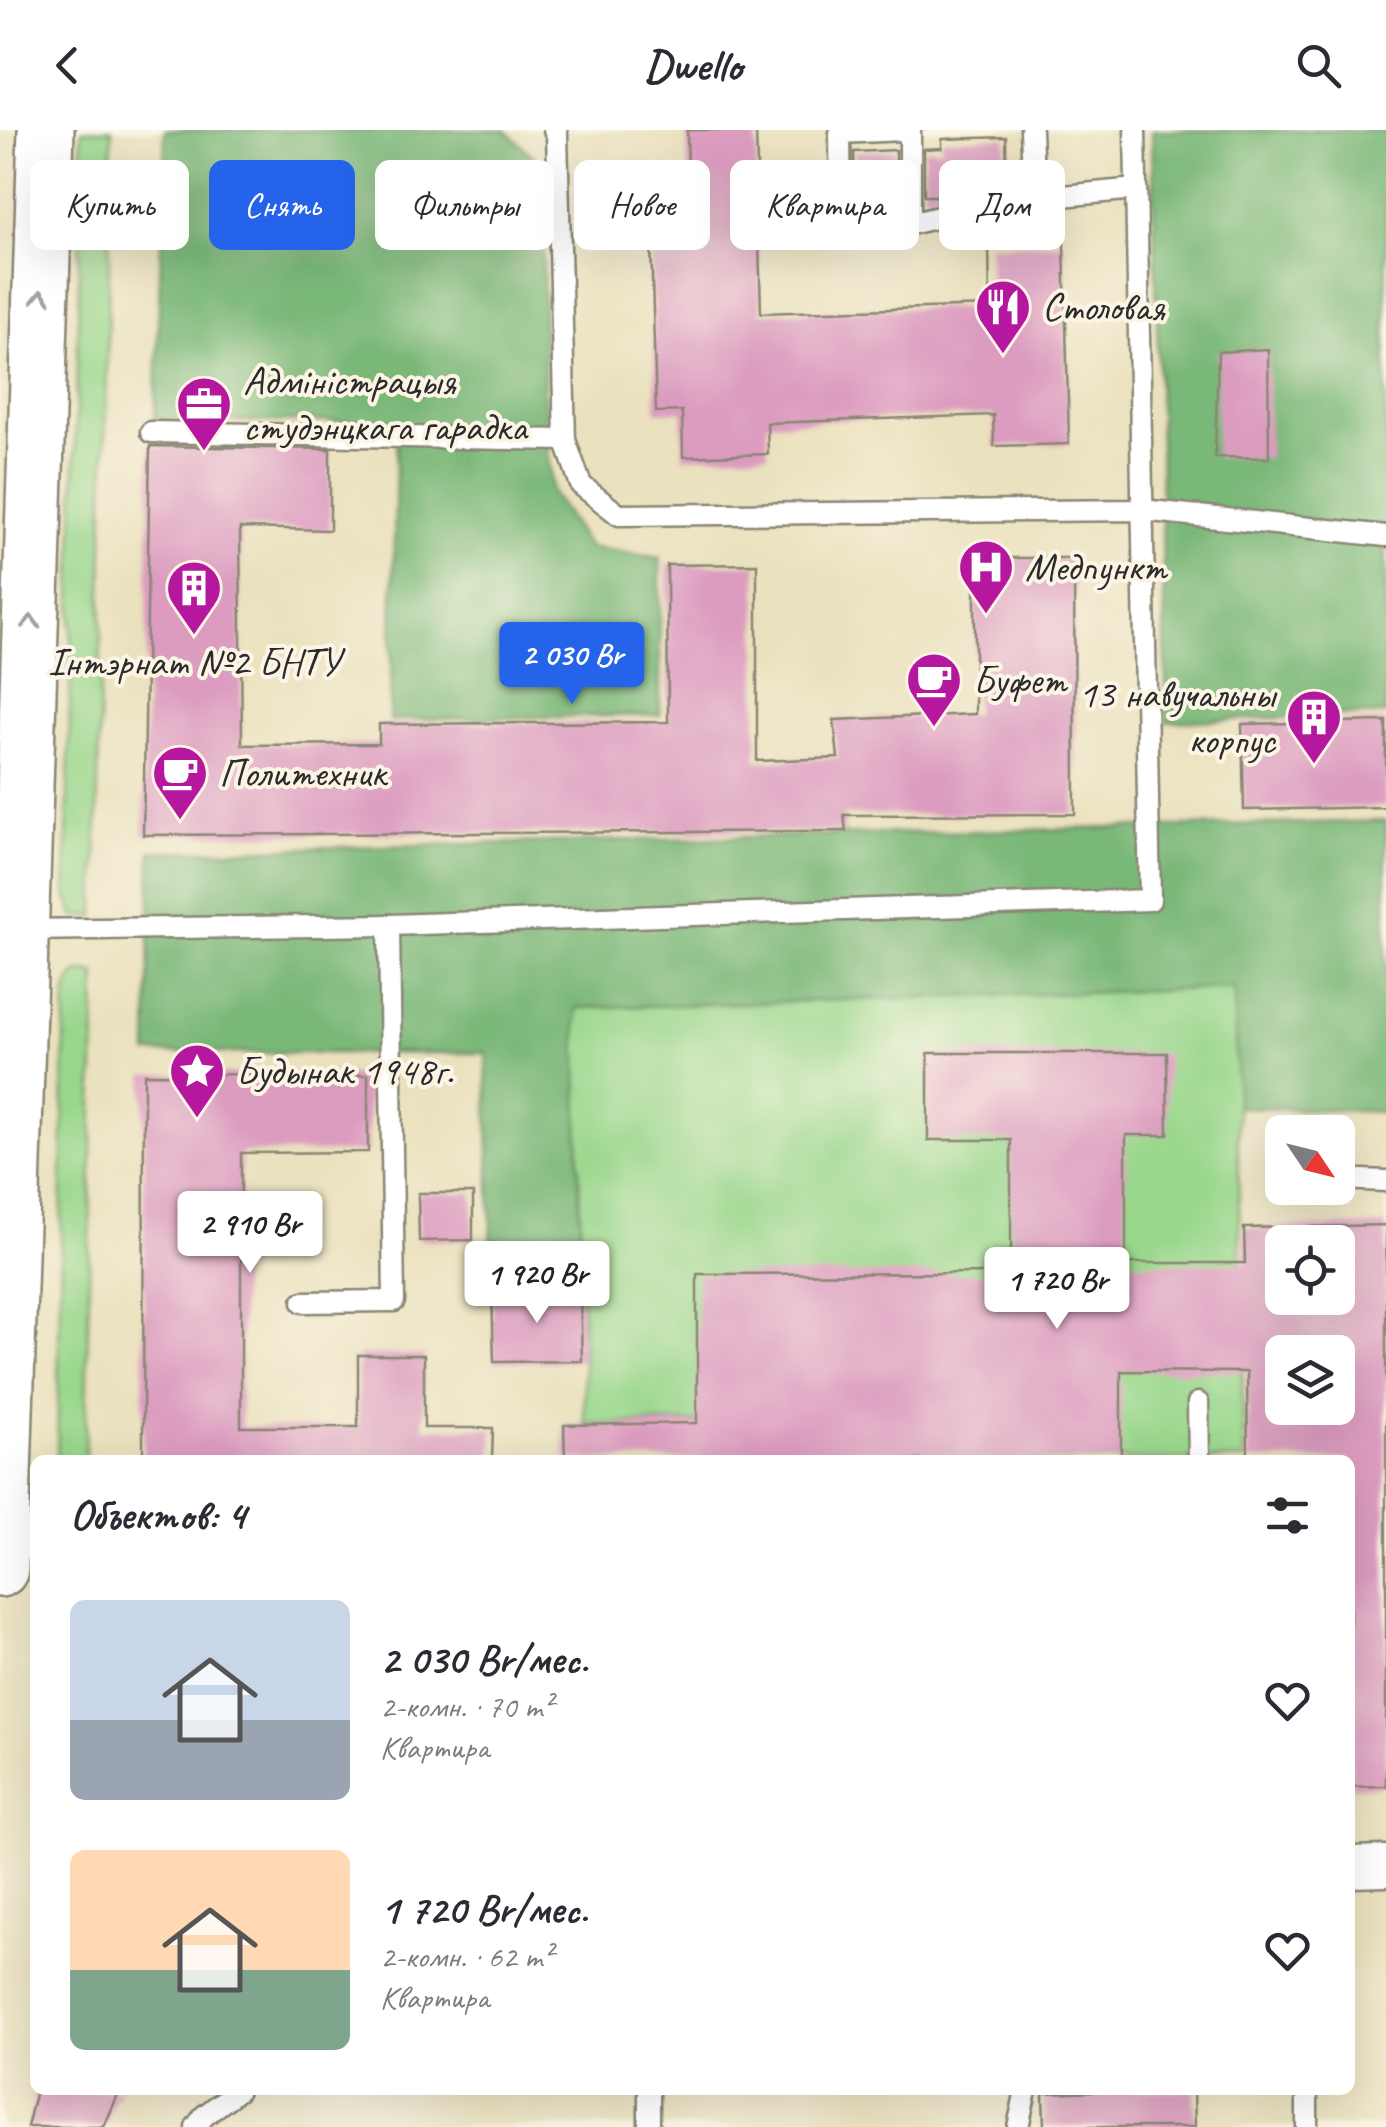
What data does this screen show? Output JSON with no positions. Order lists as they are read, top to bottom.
{
  "places": {
    "restaurant": ["Столовая"],
    "office": ["Адміністрацыя студэнцкага гарадка"],
    "hospital": ["Медпункт"],
    "building": ["Інтэрнат №2 БНТУ", "13 навучальны корпус"],
    "cafe": ["Буфет", "Политехник"],
    "place": ["Будынак 1948г."]
  },
  "north": "bottom right",
  "page": {
    "header": "Dwello",
    "chip": [
      "Купить",
      "Снять",
      "Фильтры",
      "Новое",
      "Квартира",
      "Дом"
    ],
    "price": [
      "2 030 Br",
      "2 910 Br",
      "1 920 Br",
      "1 720 Br"
    ],
    "heading": "Объектов: 4",
    "list": [
      {
        "name": "2 030 Br/мес.",
        "note": "2-комн. · 70 m² · Квартира"
      },
      {
        "name": "1 720 Br/мес.",
        "note": "2-комн. · 62 m² · Квартира"
      }
    ]
  }
}
